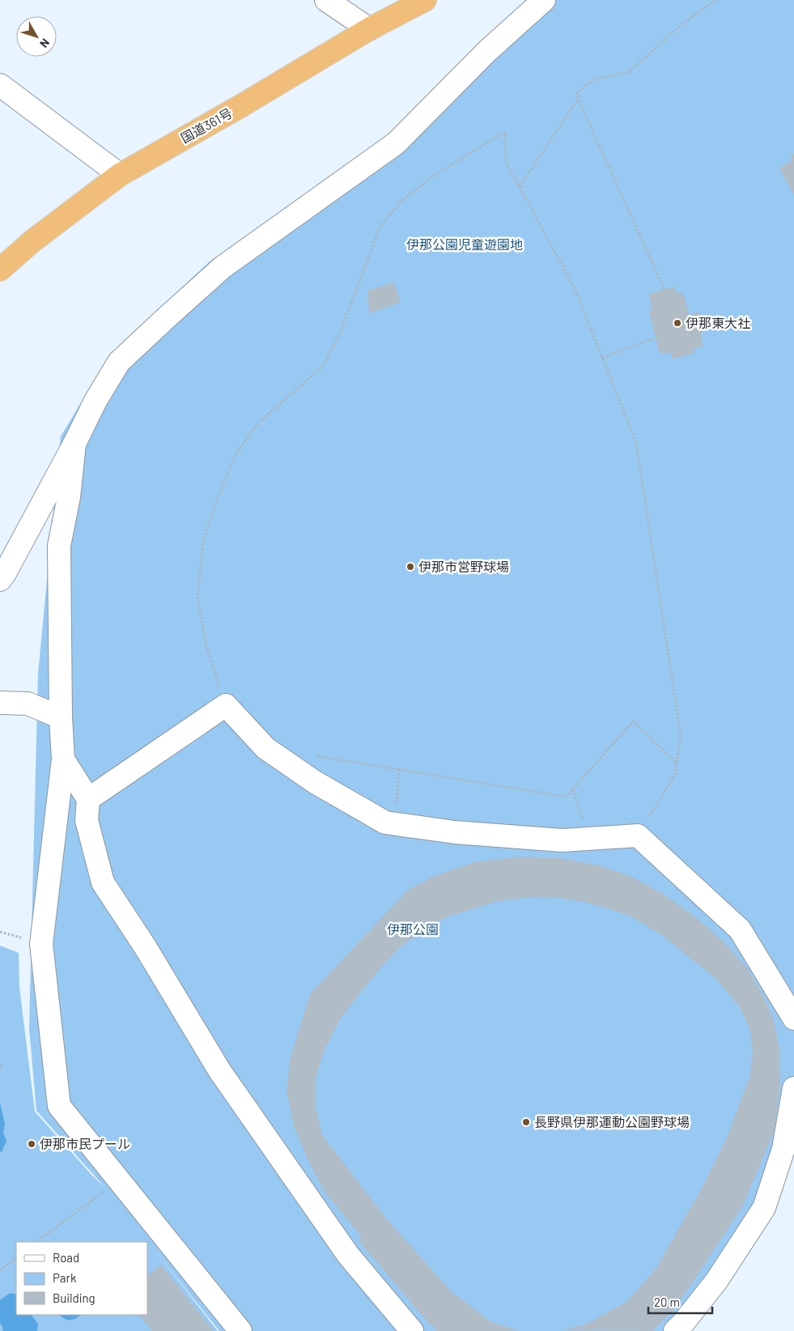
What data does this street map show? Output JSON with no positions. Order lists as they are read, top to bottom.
{
  "streets": {
    "highway": ["国道361号"]
  },
  "parks": ["伊那公園児童遊園地", "伊那公園"],
  "places": [
    "伊那東大社",
    "伊那市営野球場",
    "長野県伊那運動公園野球場",
    "伊那市民プール"
  ],
  "legend": ["Road", "Park", "Building"],
  "scale_bar": "20 m",
  "north": "bottom right"
}
